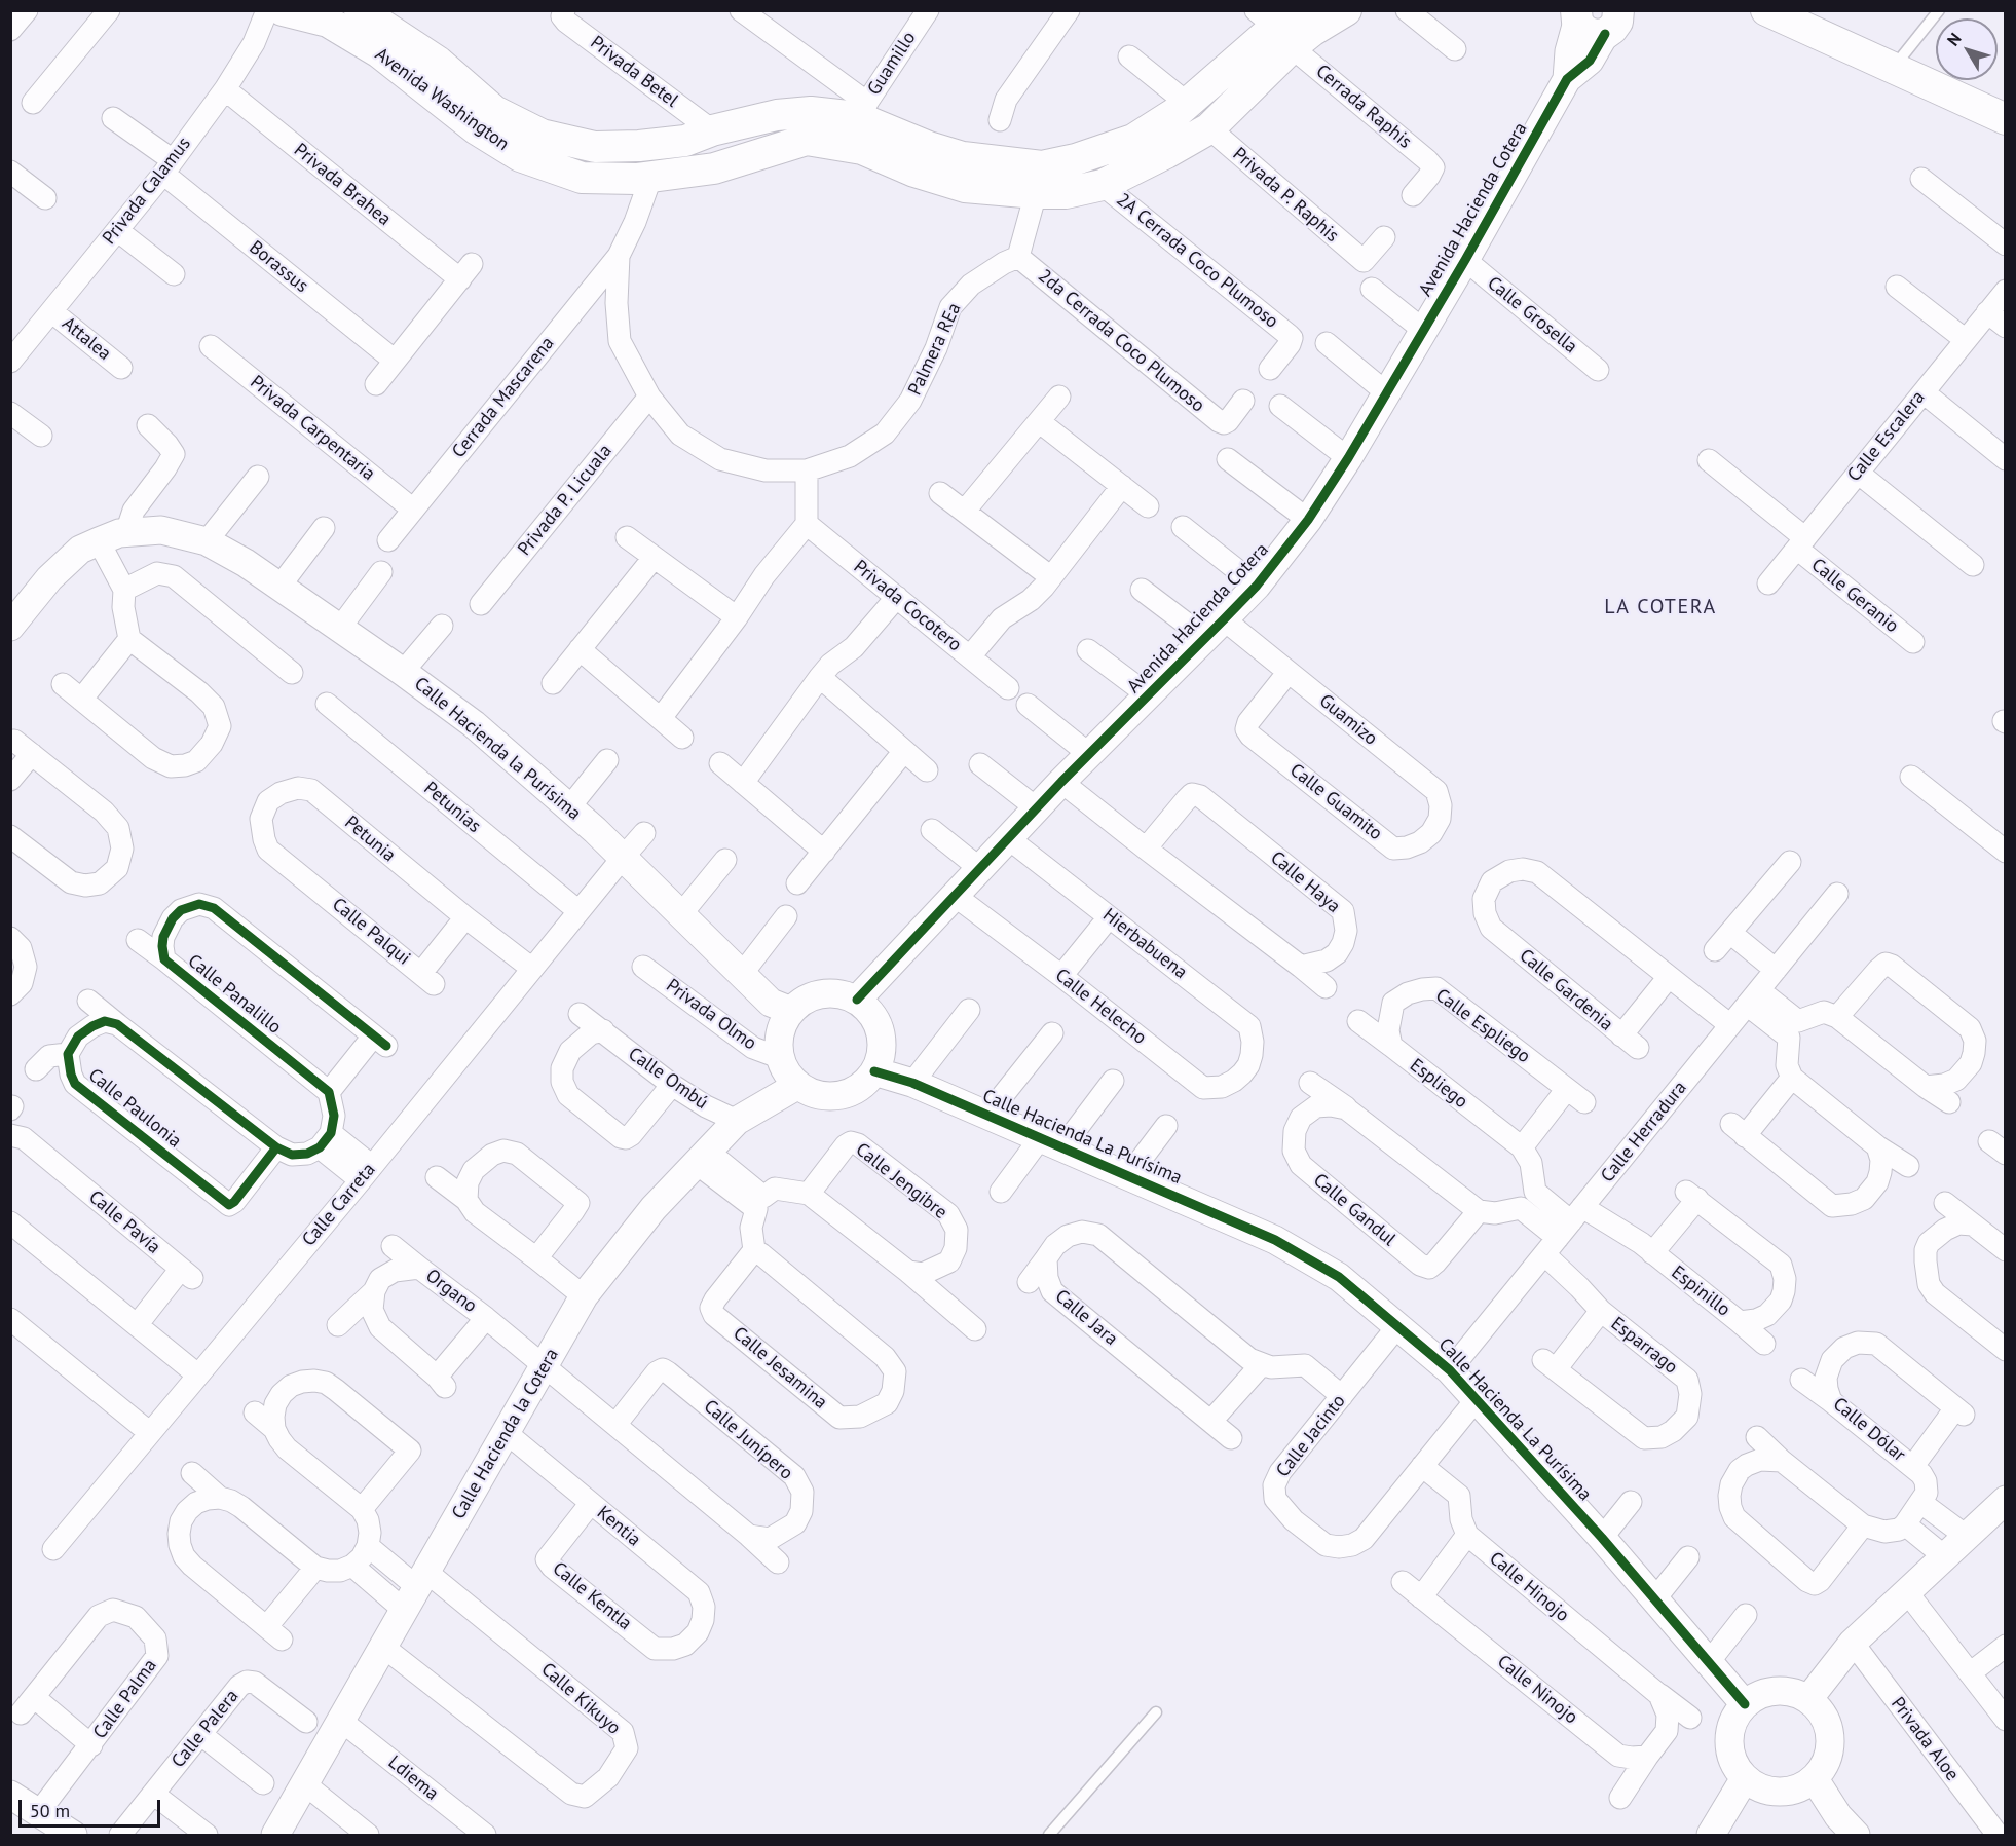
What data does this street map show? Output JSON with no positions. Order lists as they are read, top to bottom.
{
  "streets": {
    "main road": ["Avenida Washington"],
    "street": [
      "Guamillo",
      "Privada Betel",
      "Cerrada Raphis",
      "Privada Brahea",
      "Privada Calamus",
      "Privada P. Raphis",
      "Avenida Hacienda Cotera",
      "2A Cerrada Coco Plumoso",
      "Borassus",
      "Calle Grosella",
      "Attalea",
      "2da Cerrada Coco Plumoso",
      "Palmera REa",
      "Cerrada Mascarena",
      "Privada Carpentaria",
      "Calle Escalera",
      "Privada P. Licuala",
      "Calle Geranio",
      "Privada Cocotero",
      "Guamizo",
      "Calle Hacienda la Purísima",
      "Calle Guamito",
      "Petunias",
      "Petunia",
      "Calle Haya",
      "Calle Palqui",
      "Hierbabuena",
      "Calle Gardenia",
      "Calle Panalillo",
      "Calle Helecho",
      "Privada Olmo",
      "Calle Espliego",
      "Calle Ombú",
      "Espliego",
      "Calle Paulonia",
      "Calle Herradura",
      "Calle Hacienda La Purísima",
      "Calle Jengibre",
      "Calle Carreta",
      "Calle Gandul",
      "Calle Pavía",
      "Organo",
      "Espinillo",
      "Calle Jara",
      "Esparrago",
      "Calle Jesamina",
      "Calle Dólar",
      "Calle Hacienda la Cotera",
      "Calle Jacinto",
      "Calle Junípero",
      "Kentia",
      "Calle Hinojo",
      "Calle Kentla",
      "Calle Ninojo",
      "Calle Palma",
      "Calle Kikuyo",
      "Calle Palera",
      "Privada Aloe",
      "Ldiema"
    ]
  },
  "crossings": [
    ["Guamillo", "Avenida Washington"],
    ["Privada Betel", "Avenida Washington"],
    ["Avenida Washington", "Cerrada Raphis"],
    ["Avenida Washington", "Privada P. Raphis"],
    ["Avenida Washington", "2A Cerrada Coco Plumoso"],
    ["Privada Brahea", "Privada Calamus"],
    ["Privada Brahea", "Borassus"],
    ["Privada Calamus", "Borassus"],
    ["Privada Calamus", "Attalea"],
    ["Avenida Hacienda Cotera", "Calle Grosella"],
    ["Avenida Hacienda Cotera", "Guamizo"],
    ["Avenida Hacienda Cotera", "Calle Hacienda la Purísima"],
    ["Avenida Hacienda Cotera", "Hierbabuena"],
    ["Avenida Hacienda Cotera", "Calle Helecho"],
    ["Avenida Hacienda Cotera", "Privada Olmo"],
    ["Avenida Hacienda Cotera", "Calle Hacienda La Purísima"],
    ["Avenida Hacienda Cotera", "Calle Hacienda la Cotera"],
    ["2da Cerrada Coco Plumoso", "Palmera REa"],
    ["Palmera REa", "Cerrada Mascarena"],
    ["Palmera REa", "Privada P. Licuala"],
    ["Cerrada Mascarena", "Privada Carpentaria"],
    ["Calle Escalera", "Calle Geranio"],
    ["Guamizo", "Calle Guamito"],
    ["Calle Hacienda la Purísima", "Privada Olmo"],
    ["Calle Hacienda la Purísima", "Calle Hacienda La Purísima"],
    ["Calle Hacienda la Purísima", "Calle Carreta"],
    ["Calle Hacienda la Purísima", "Calle Hacienda la Cotera"],
    ["Petunias", "Calle Carreta"],
    ["Petunia", "Calle Palqui"],
    ["Hierbabuena", "Calle Helecho"],
    ["Privada Olmo", "Calle Hacienda La Purísima"],
    ["Privada Olmo", "Calle Hacienda la Cotera"],
    ["Calle Espliego", "Espliego"],
    ["Calle Ombú", "Calle Hacienda la Cotera"],
    ["Espliego", "Espinillo"],
    ["Calle Herradura", "Calle Hacienda La Purísima"],
    ["Calle Herradura", "Espinillo"],
    ["Calle Herradura", "Esparrago"],
    ["Calle Hacienda La Purísima", "Calle Hacienda la Cotera"],
    ["Calle Hacienda La Purísima", "Calle Jacinto"],
    ["Organo", "Calle Hacienda la Cotera"],
    ["Calle Hacienda la Cotera", "Kentia"],
    ["Calle Hacienda la Cotera", "Calle Kikuyo"],
    ["Calle Hacienda la Cotera", "Ldiema"],
    ["Kentia", "Calle Kentla"]
  ],
  "districts": ["LA COTERA"],
  "scale_bar": "50 m",
  "north": "top left"
}
